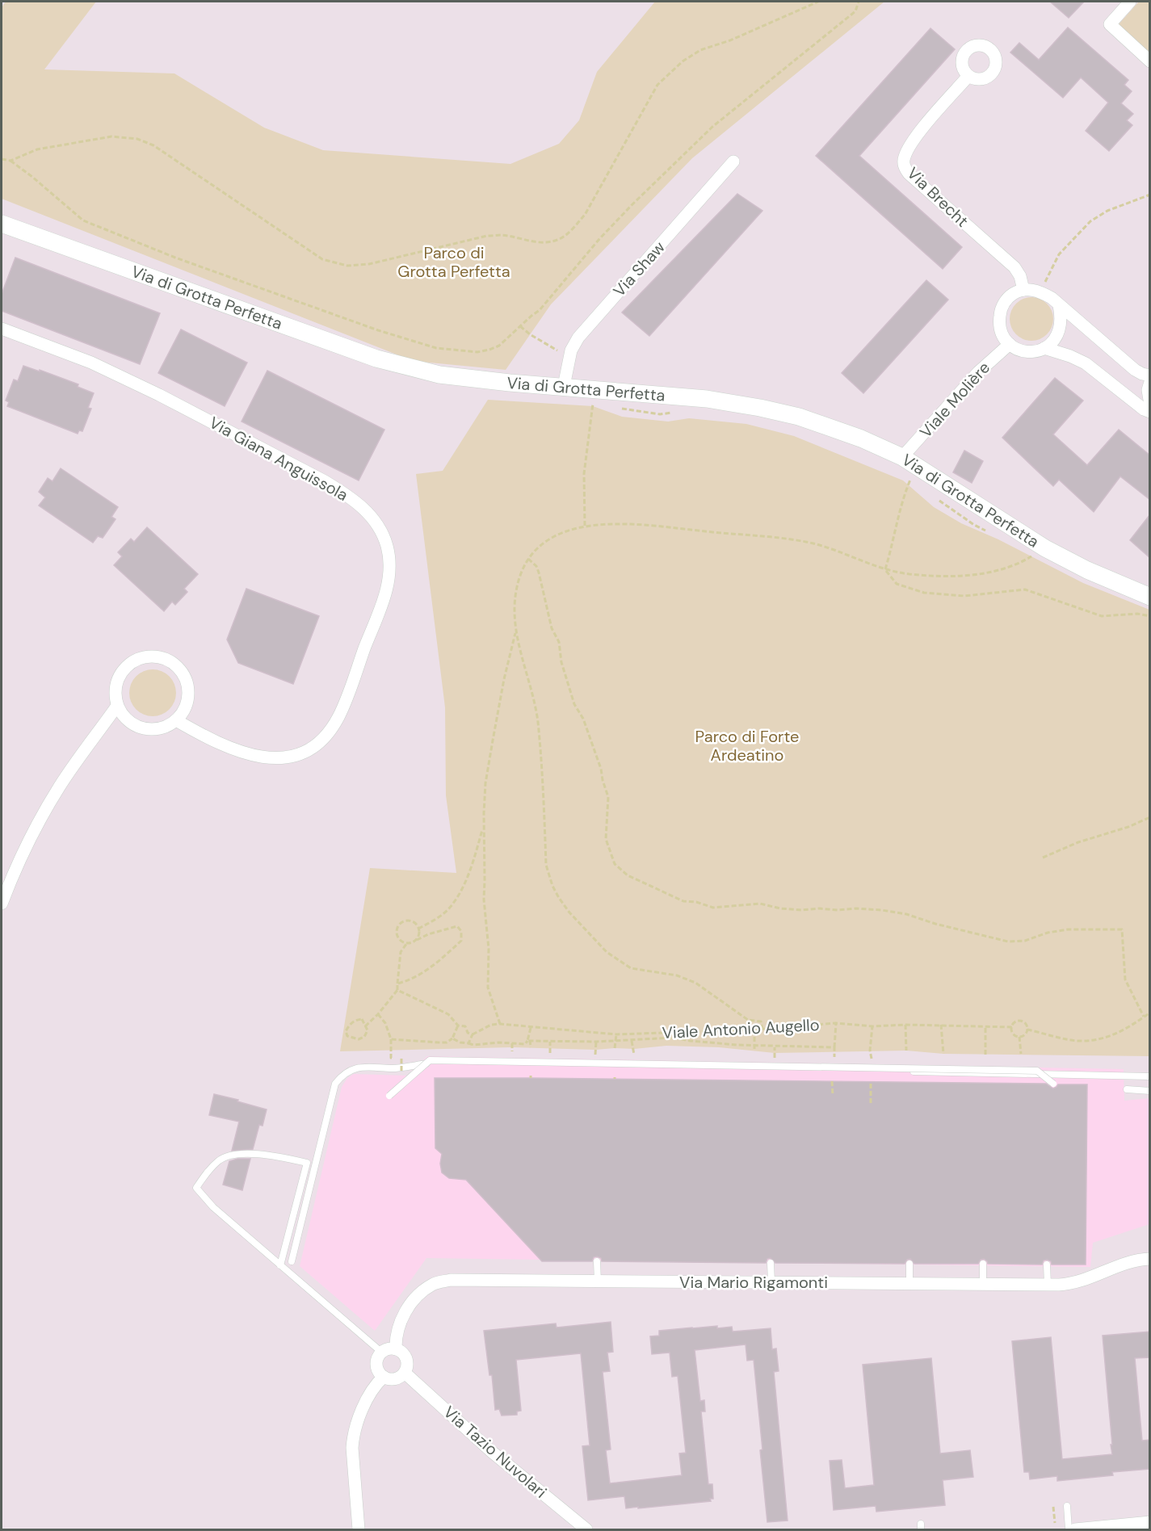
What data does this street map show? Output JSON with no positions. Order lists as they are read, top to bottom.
{
  "streets": {
    "street": [
      "Via Brecht",
      "Via Shaw",
      "Via di Grotta Perfetta",
      "Viale Molière",
      "Via Giana Anguissola",
      "Via Mario Rigamonti",
      "Via Tazio Nuvolari"
    ],
    "path": ["Viale Antonio Augello"]
  },
  "crossings": [
    ["Via Brecht", "Viale Molière"],
    ["Via Shaw", "Via di Grotta Perfetta"],
    ["Via di Grotta Perfetta", "Viale Molière"],
    ["Via Mario Rigamonti", "Via Tazio Nuvolari"]
  ],
  "parks": ["Parco di Grotta Perfetta", "Parco di Forte Ardeatino"]
}
